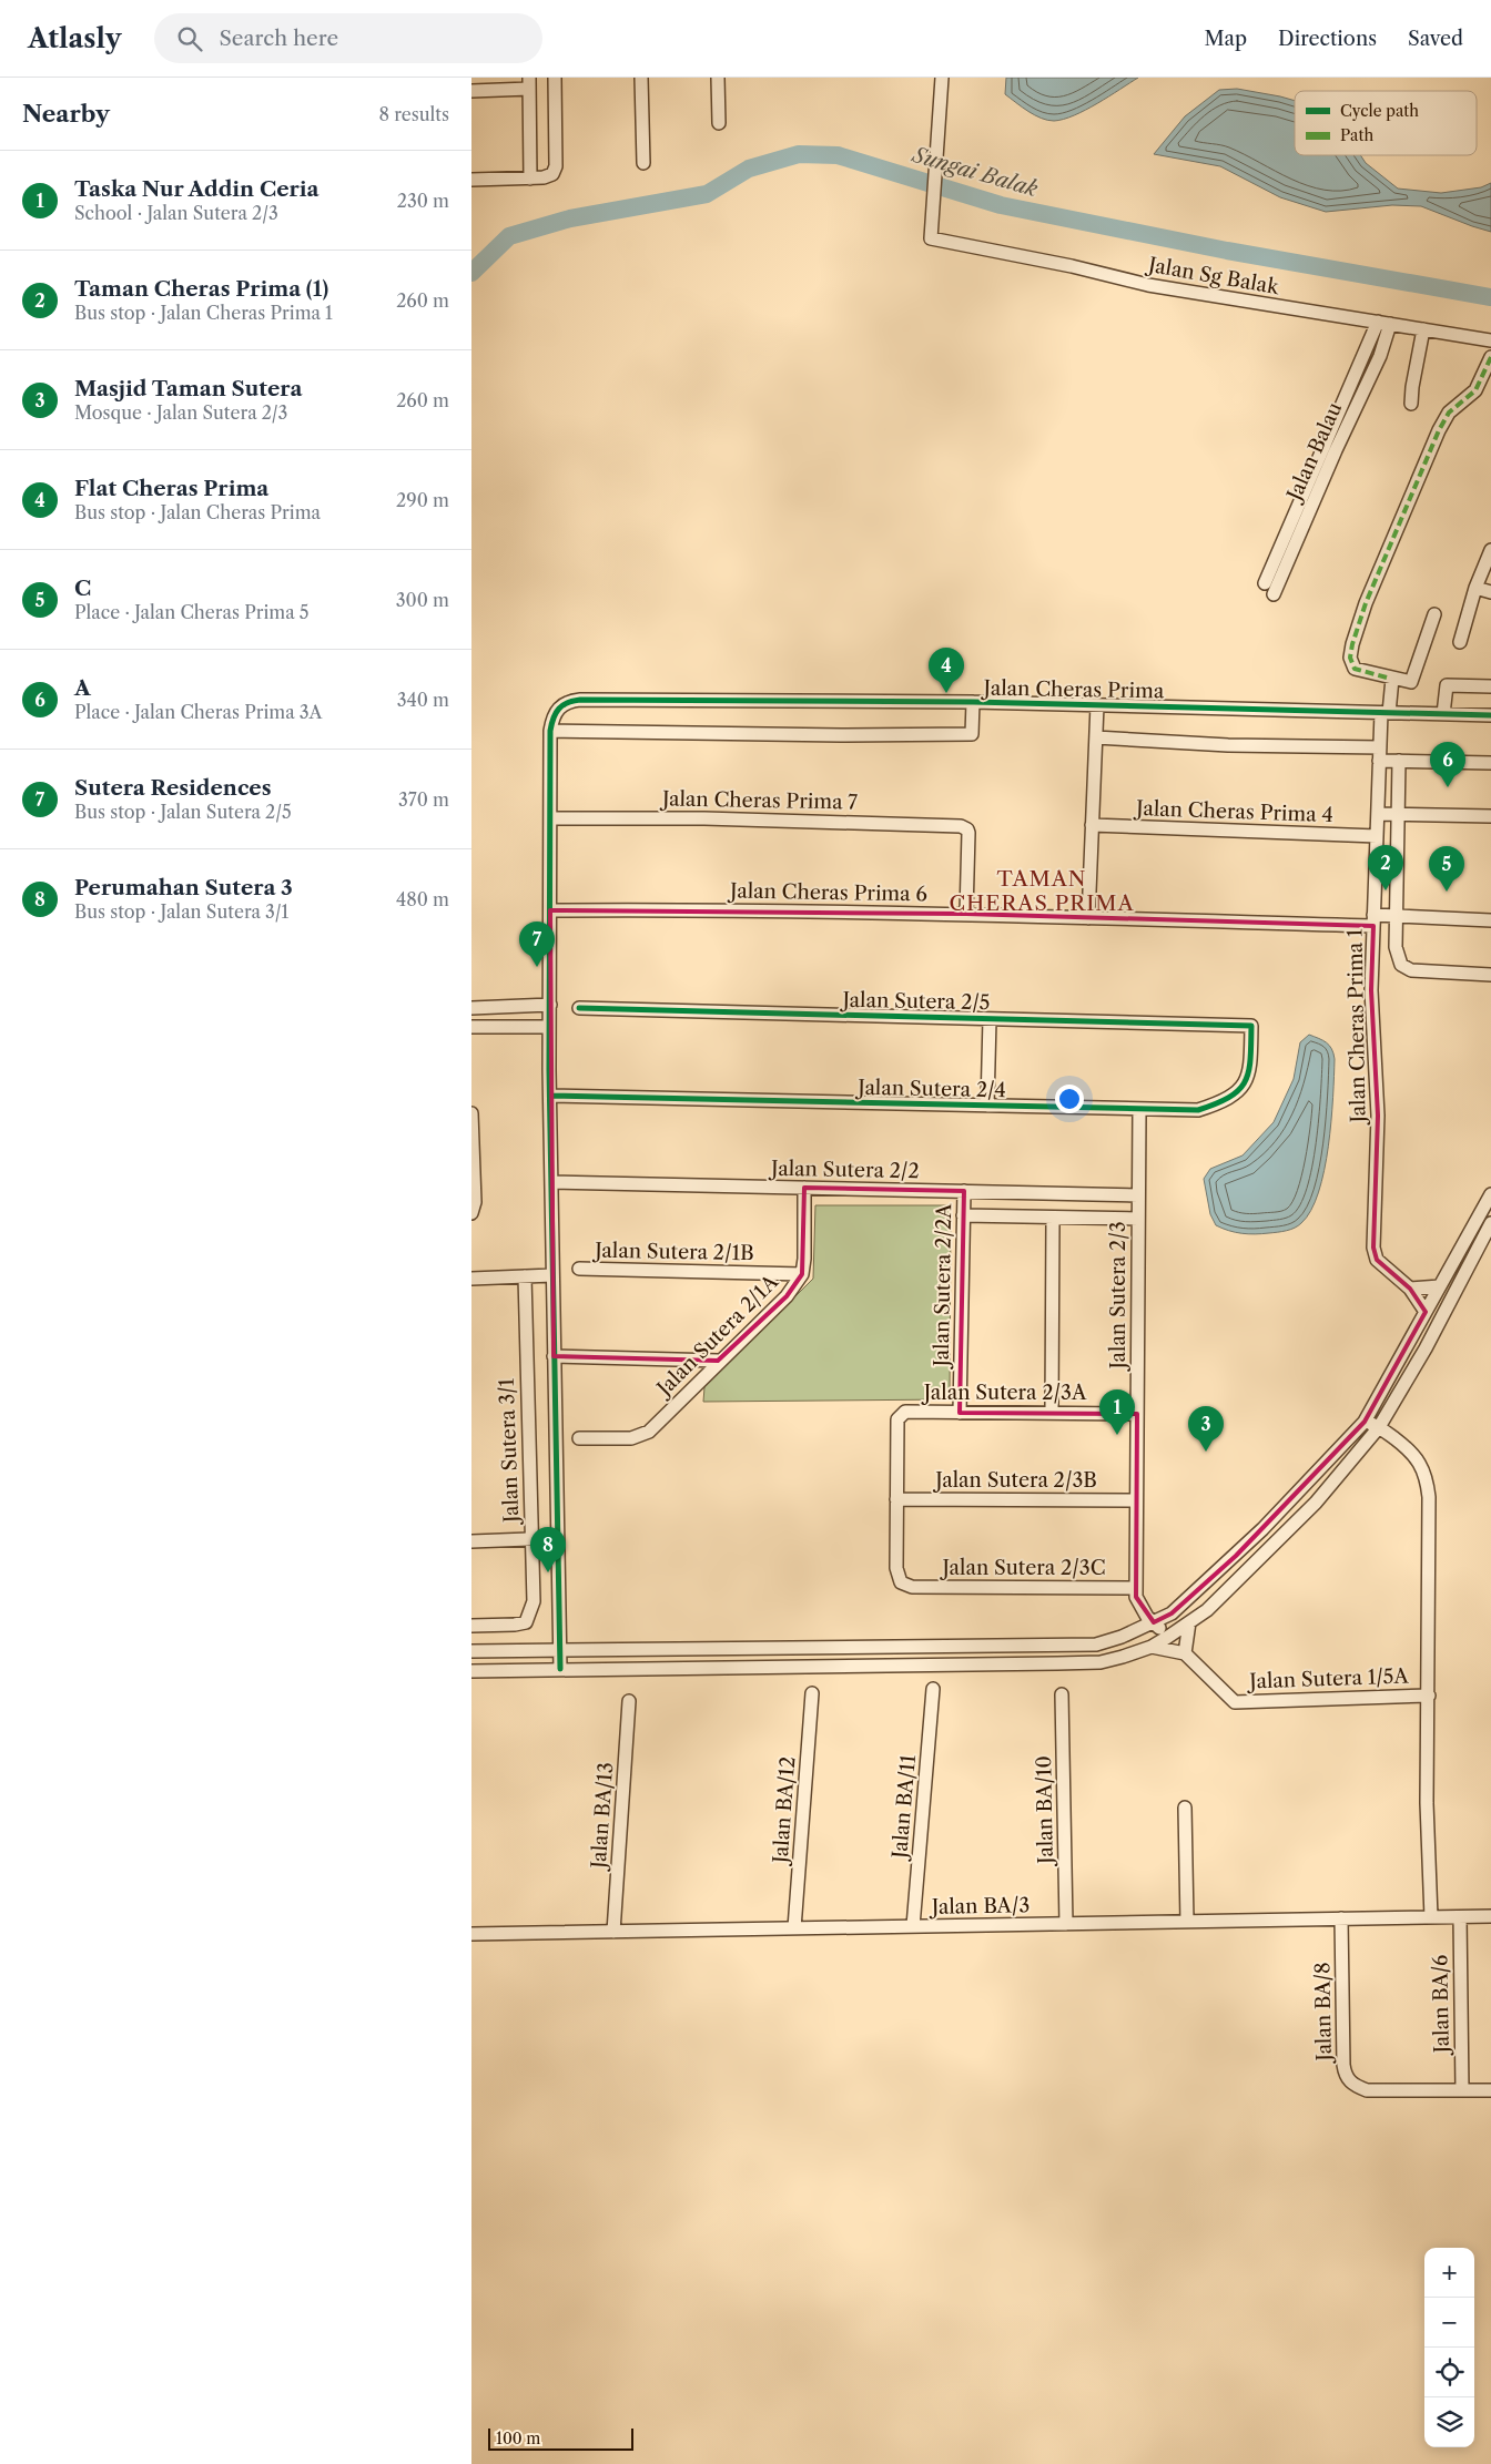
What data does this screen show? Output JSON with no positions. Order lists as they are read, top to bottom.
{
  "streets": {
    "street": [
      "Jalan Sg Balak",
      "Jalan Balau",
      "Jalan Cheras Prima",
      "Jalan Cheras Prima 7",
      "Jalan Cheras Prima 4",
      "Jalan Cheras Prima 6",
      "Jalan Sutera 2/5",
      "Jalan Cheras Prima 1",
      "Jalan Sutera 2/4",
      "Jalan Sutera 2/2",
      "Jalan Sutera 2/1B",
      "Jalan Sutera 2/2A",
      "Jalan Sutera 2/3",
      "Jalan Sutera 2/1A",
      "Jalan Sutera 2/3A",
      "Jalan Sutera 3/1",
      "Jalan Sutera 2/3B",
      "Jalan Sutera 2/3C",
      "Jalan Sutera 1/5A",
      "Jalan BA/11",
      "Jalan BA/12",
      "Jalan BA/10",
      "Jalan BA/13",
      "Jalan BA/3",
      "Jalan BA/6",
      "Jalan BA/8"
    ]
  },
  "crossings": [
    ["Jalan Sg Balak", "Jalan Balau"],
    ["Jalan Cheras Prima", "Jalan Cheras Prima 1"],
    ["Jalan Cheras Prima 7", "Jalan Cheras Prima 6"],
    ["Jalan Cheras Prima 4", "Jalan Cheras Prima 1"],
    ["Jalan Cheras Prima 6", "Jalan Cheras Prima 1"],
    ["Jalan Sutera 2/5", "Jalan Sutera 2/4"],
    ["Jalan Sutera 2/4", "Jalan Sutera 2/3"],
    ["Jalan Sutera 2/2", "Jalan Sutera 2/2A"],
    ["Jalan Sutera 2/2", "Jalan Sutera 2/3"],
    ["Jalan Sutera 2/2", "Jalan Sutera 2/1A"],
    ["Jalan Sutera 2/1B", "Jalan Sutera 2/1A"],
    ["Jalan Sutera 2/2A", "Jalan Sutera 2/3A"],
    ["Jalan Sutera 2/3", "Jalan Sutera 2/3A"],
    ["Jalan Sutera 2/3", "Jalan Sutera 2/3B"],
    ["Jalan Sutera 2/3", "Jalan Sutera 2/3C"],
    ["Jalan Sutera 2/3A", "Jalan Sutera 2/3B"],
    ["Jalan Sutera 2/3A", "Jalan Sutera 2/3C"],
    ["Jalan Sutera 2/3B", "Jalan Sutera 2/3C"],
    ["Jalan BA/11", "Jalan BA/3"],
    ["Jalan BA/12", "Jalan BA/3"],
    ["Jalan BA/10", "Jalan BA/3"],
    ["Jalan BA/13", "Jalan BA/3"],
    ["Jalan BA/3", "Jalan BA/6"],
    ["Jalan BA/3", "Jalan BA/8"],
    ["Jalan BA/6", "Jalan BA/8"]
  ],
  "districts": ["TAMAN CHERAS PRIMA"],
  "water": ["Sungai Balak"],
  "legend": ["Cycle path", "Path"],
  "scale_bar": "100 m",
  "page": {
    "header": "Atlasly",
    "search": "Search here",
    "nav": ["Map", "Directions", "Saved"],
    "heading": ["Nearby", "8 results"],
    "list": [
      {
        "mark": "1",
        "name": "Taska Nur Addin Ceria",
        "note": "School · Jalan Sutera 2/3",
        "value": "230 m"
      },
      {
        "mark": "2",
        "name": "Taman Cheras Prima (1)",
        "note": "Bus stop · Jalan Cheras Prima 1",
        "value": "260 m"
      },
      {
        "mark": "3",
        "name": "Masjid Taman Sutera",
        "note": "Mosque · Jalan Sutera 2/3",
        "value": "260 m"
      },
      {
        "mark": "4",
        "name": "Flat Cheras Prima",
        "note": "Bus stop · Jalan Cheras Prima",
        "value": "290 m"
      },
      {
        "mark": "5",
        "name": "C",
        "note": "Place · Jalan Cheras Prima 5",
        "value": "300 m"
      },
      {
        "mark": "6",
        "name": "A",
        "note": "Place · Jalan Cheras Prima 3A",
        "value": "340 m"
      },
      {
        "mark": "7",
        "name": "Sutera Residences",
        "note": "Bus stop · Jalan Sutera 2/5",
        "value": "370 m"
      },
      {
        "mark": "8",
        "name": "Perumahan Sutera 3",
        "note": "Bus stop · Jalan Sutera 3/1",
        "value": "480 m"
      }
    ],
    "pins": [
      "4",
      "6",
      "2",
      "5",
      "7",
      "1",
      "3",
      "8"
    ],
    "map_buttons": ["+", "−"],
    "scale": "100 m"
  }
}
